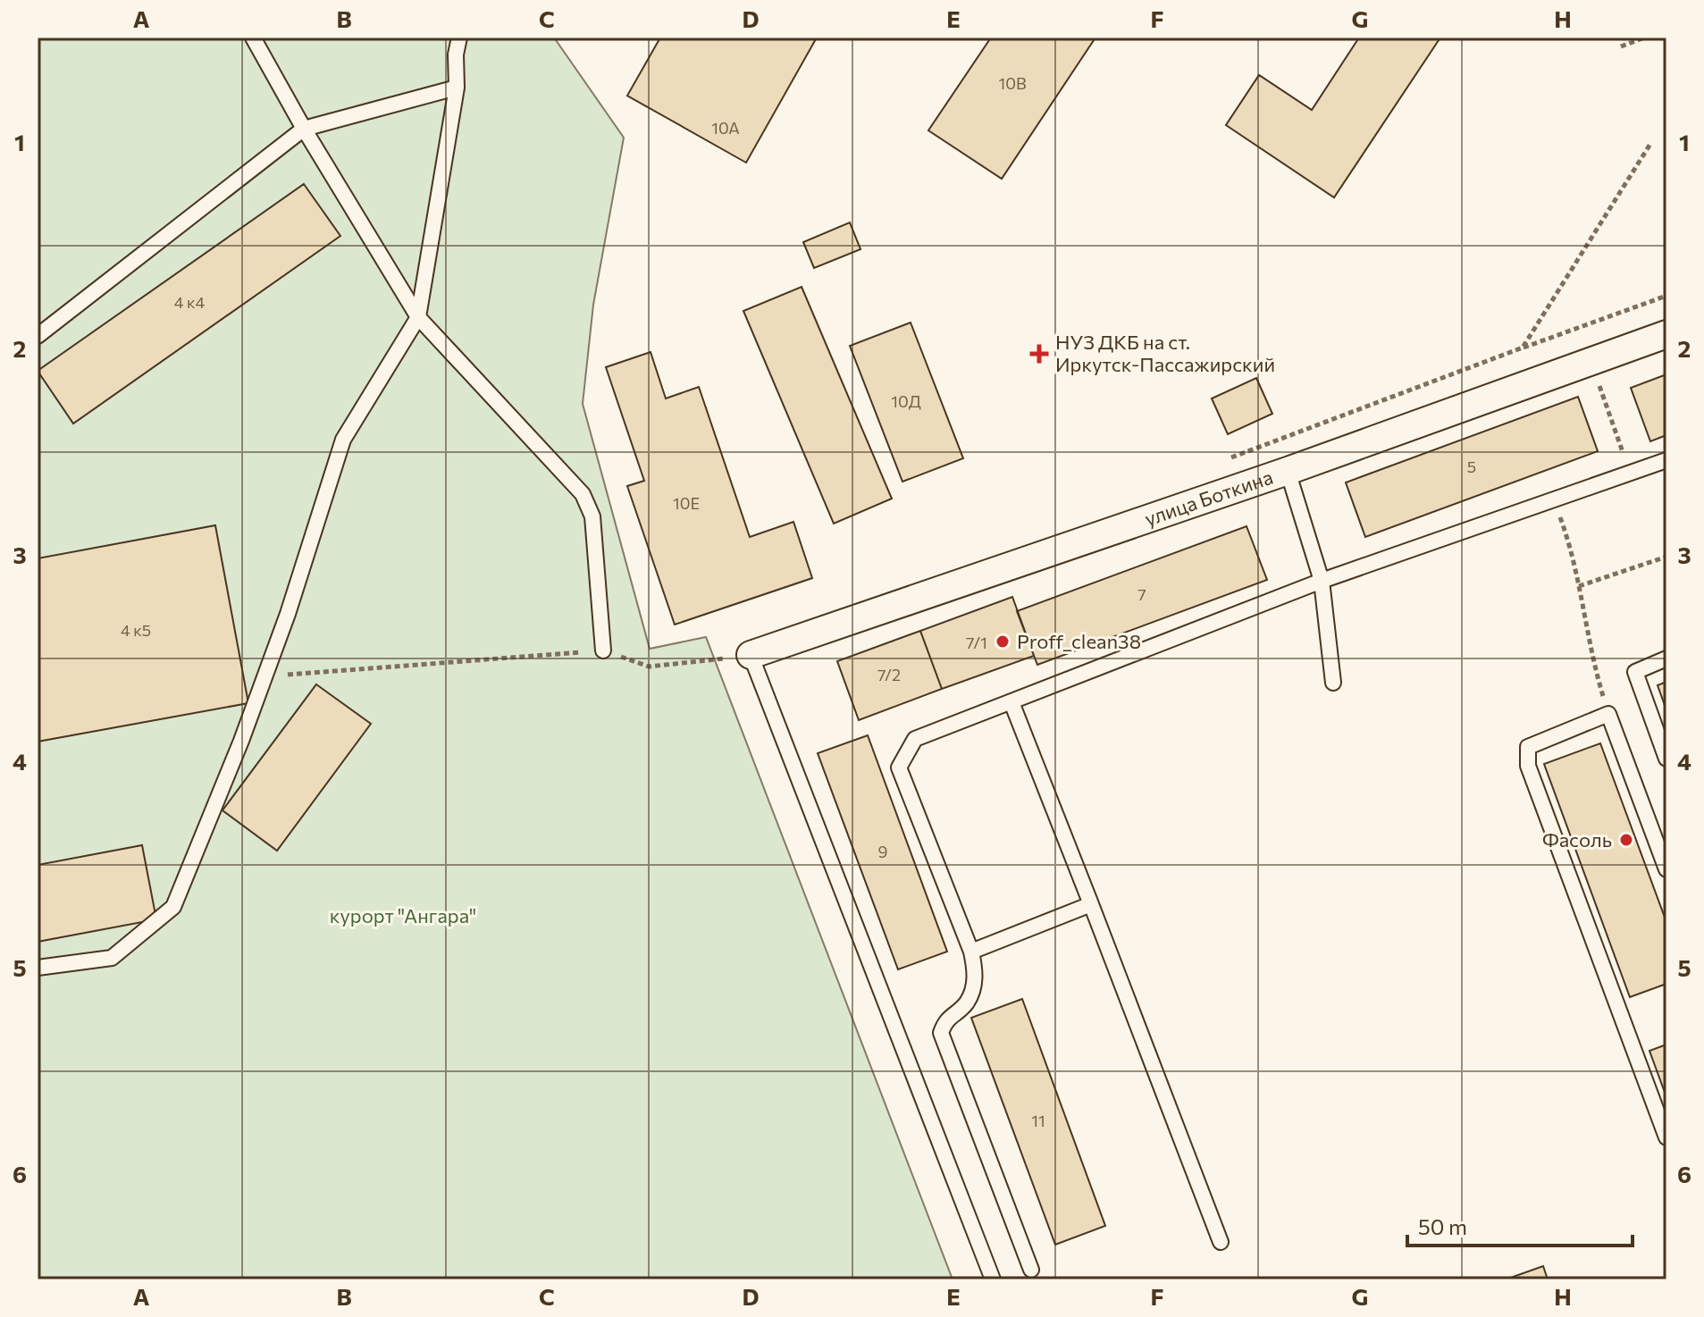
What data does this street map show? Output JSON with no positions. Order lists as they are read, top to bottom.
{
  "streets": {
    "street": ["улица Боткина"]
  },
  "parks": ["курорт \"Ангара\""],
  "places": {
    "health": ["НУЗ ДКБ на ст. Иркутск-Пассажирский"],
    "other": ["Proff_clean38", "Фасоль"]
  },
  "house_numbers": [
    "10В",
    "10А",
    "4 к4",
    "10Д",
    "5",
    "10Е",
    "7",
    "4 к5",
    "7/1",
    "7/2",
    "9",
    "11"
  ],
  "scale_bar": "50 m",
  "grid": {
    "columns": [
      "A",
      "B",
      "C",
      "D",
      "E",
      "F",
      "G",
      "H"
    ],
    "rows": [
      "1",
      "2",
      "3",
      "4",
      "5",
      "6"
    ]
  }
}
